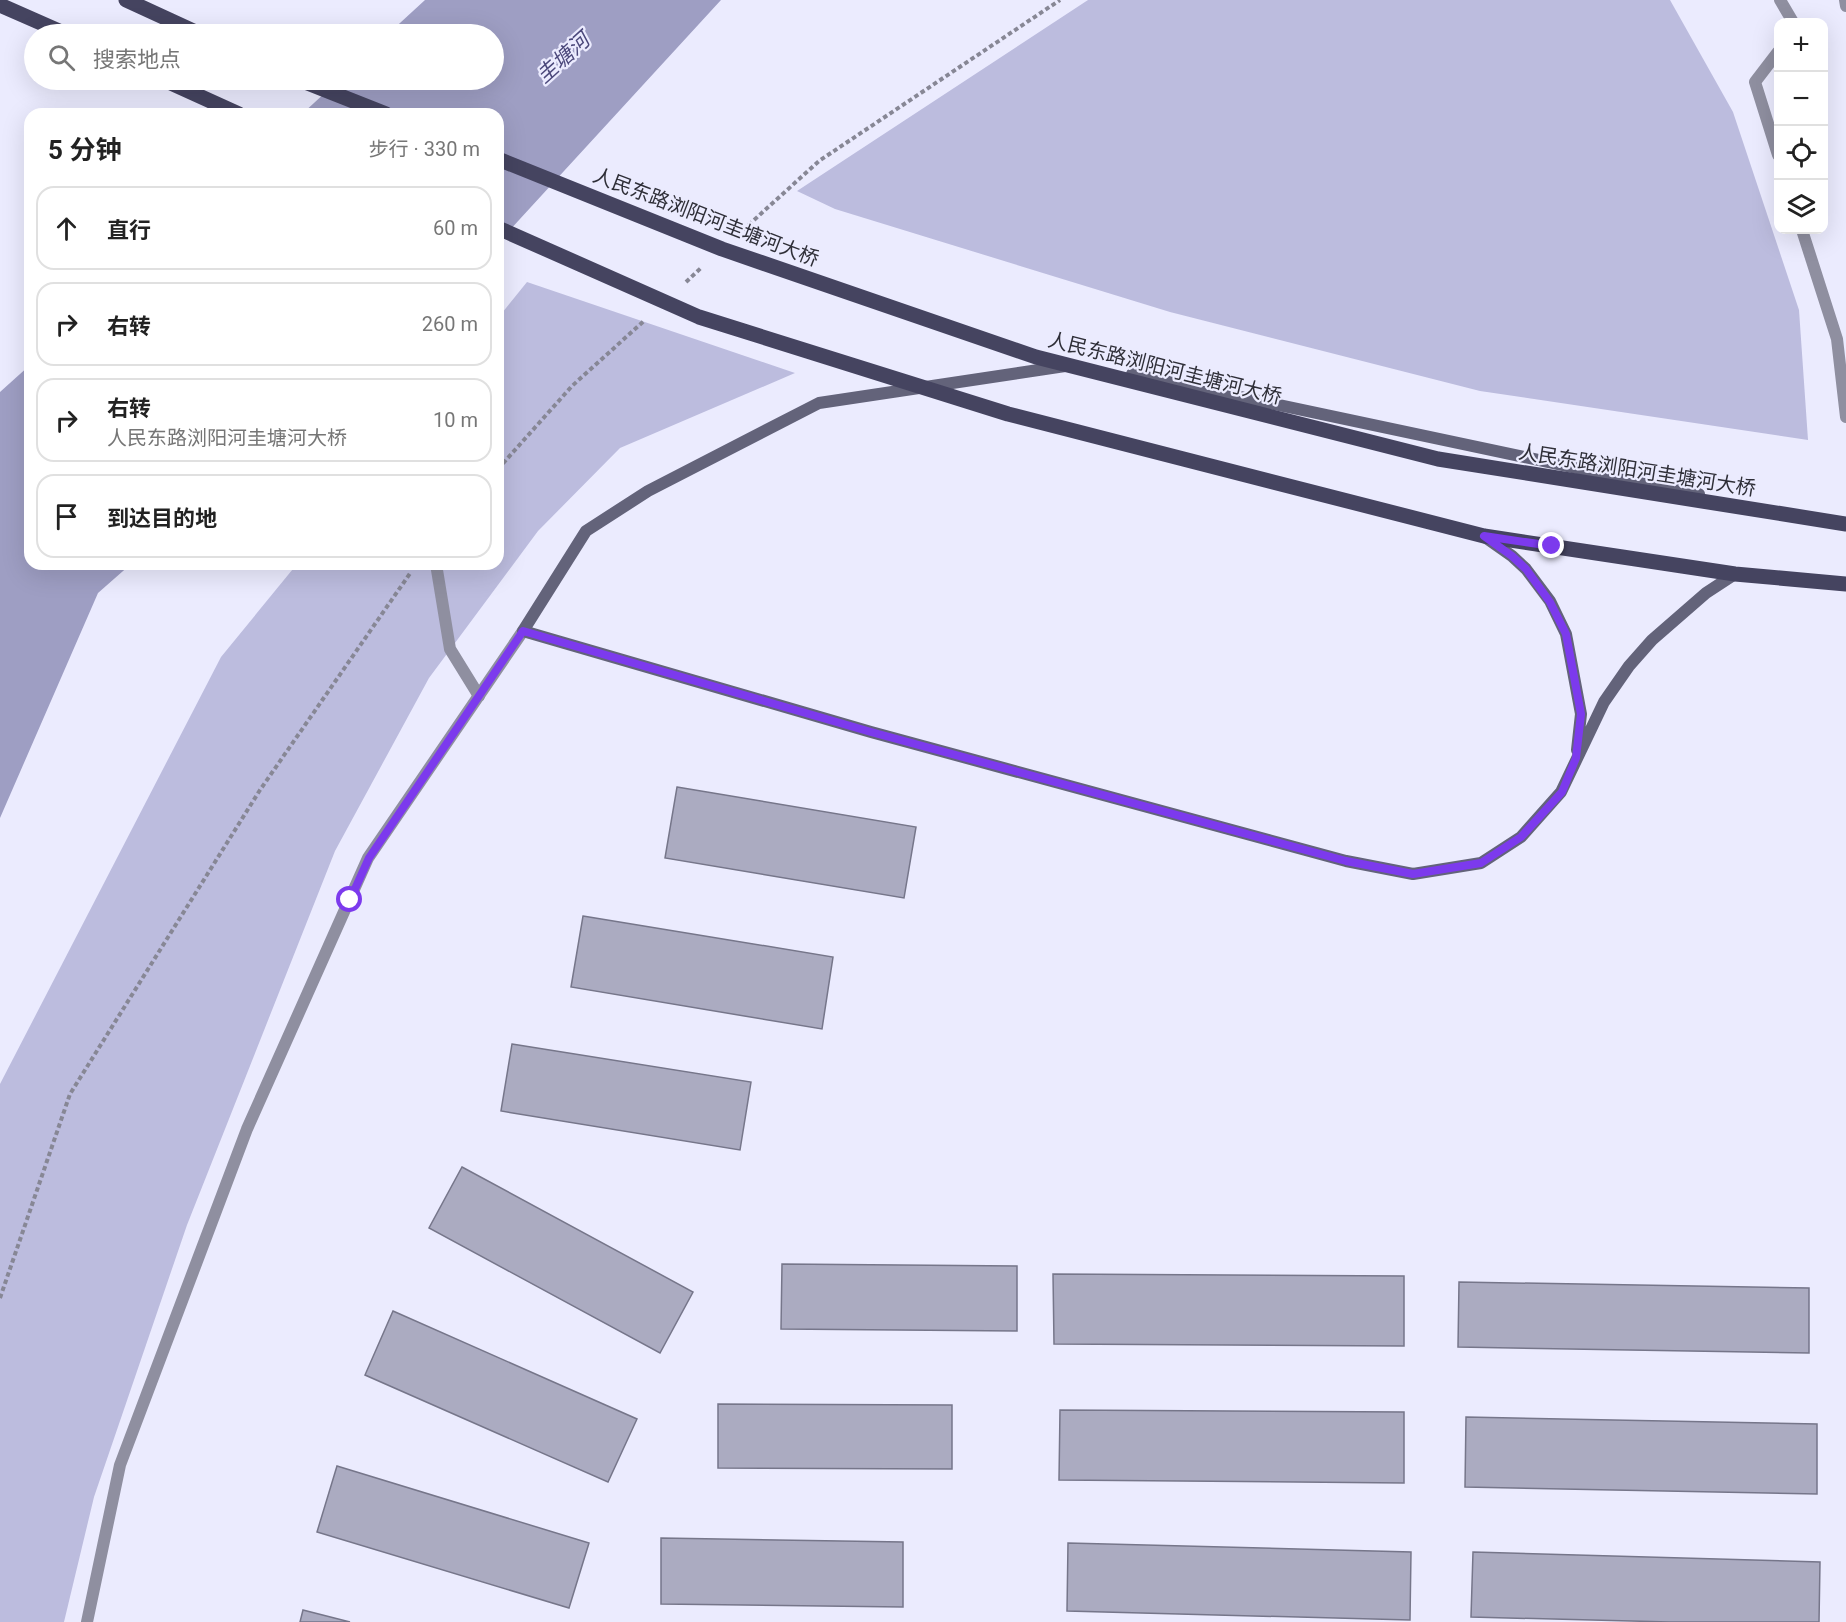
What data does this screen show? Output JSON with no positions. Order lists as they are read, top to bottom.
{
  "streets": {
    "main road": ["人民东路浏阳河圭塘河大桥"]
  },
  "water": ["圭塘河"],
  "page": {
    "map_buttons": ["+", "−"],
    "search": "搜索地点",
    "heading": ["5 分钟", "步行 · 330 m"],
    "list": [
      ["直行", "60 m"],
      ["右转", "260 m"],
      ["右转", "人民东路浏阳河圭塘河大桥", "10 m"],
      "到达目的地"
    ]
  }
}
